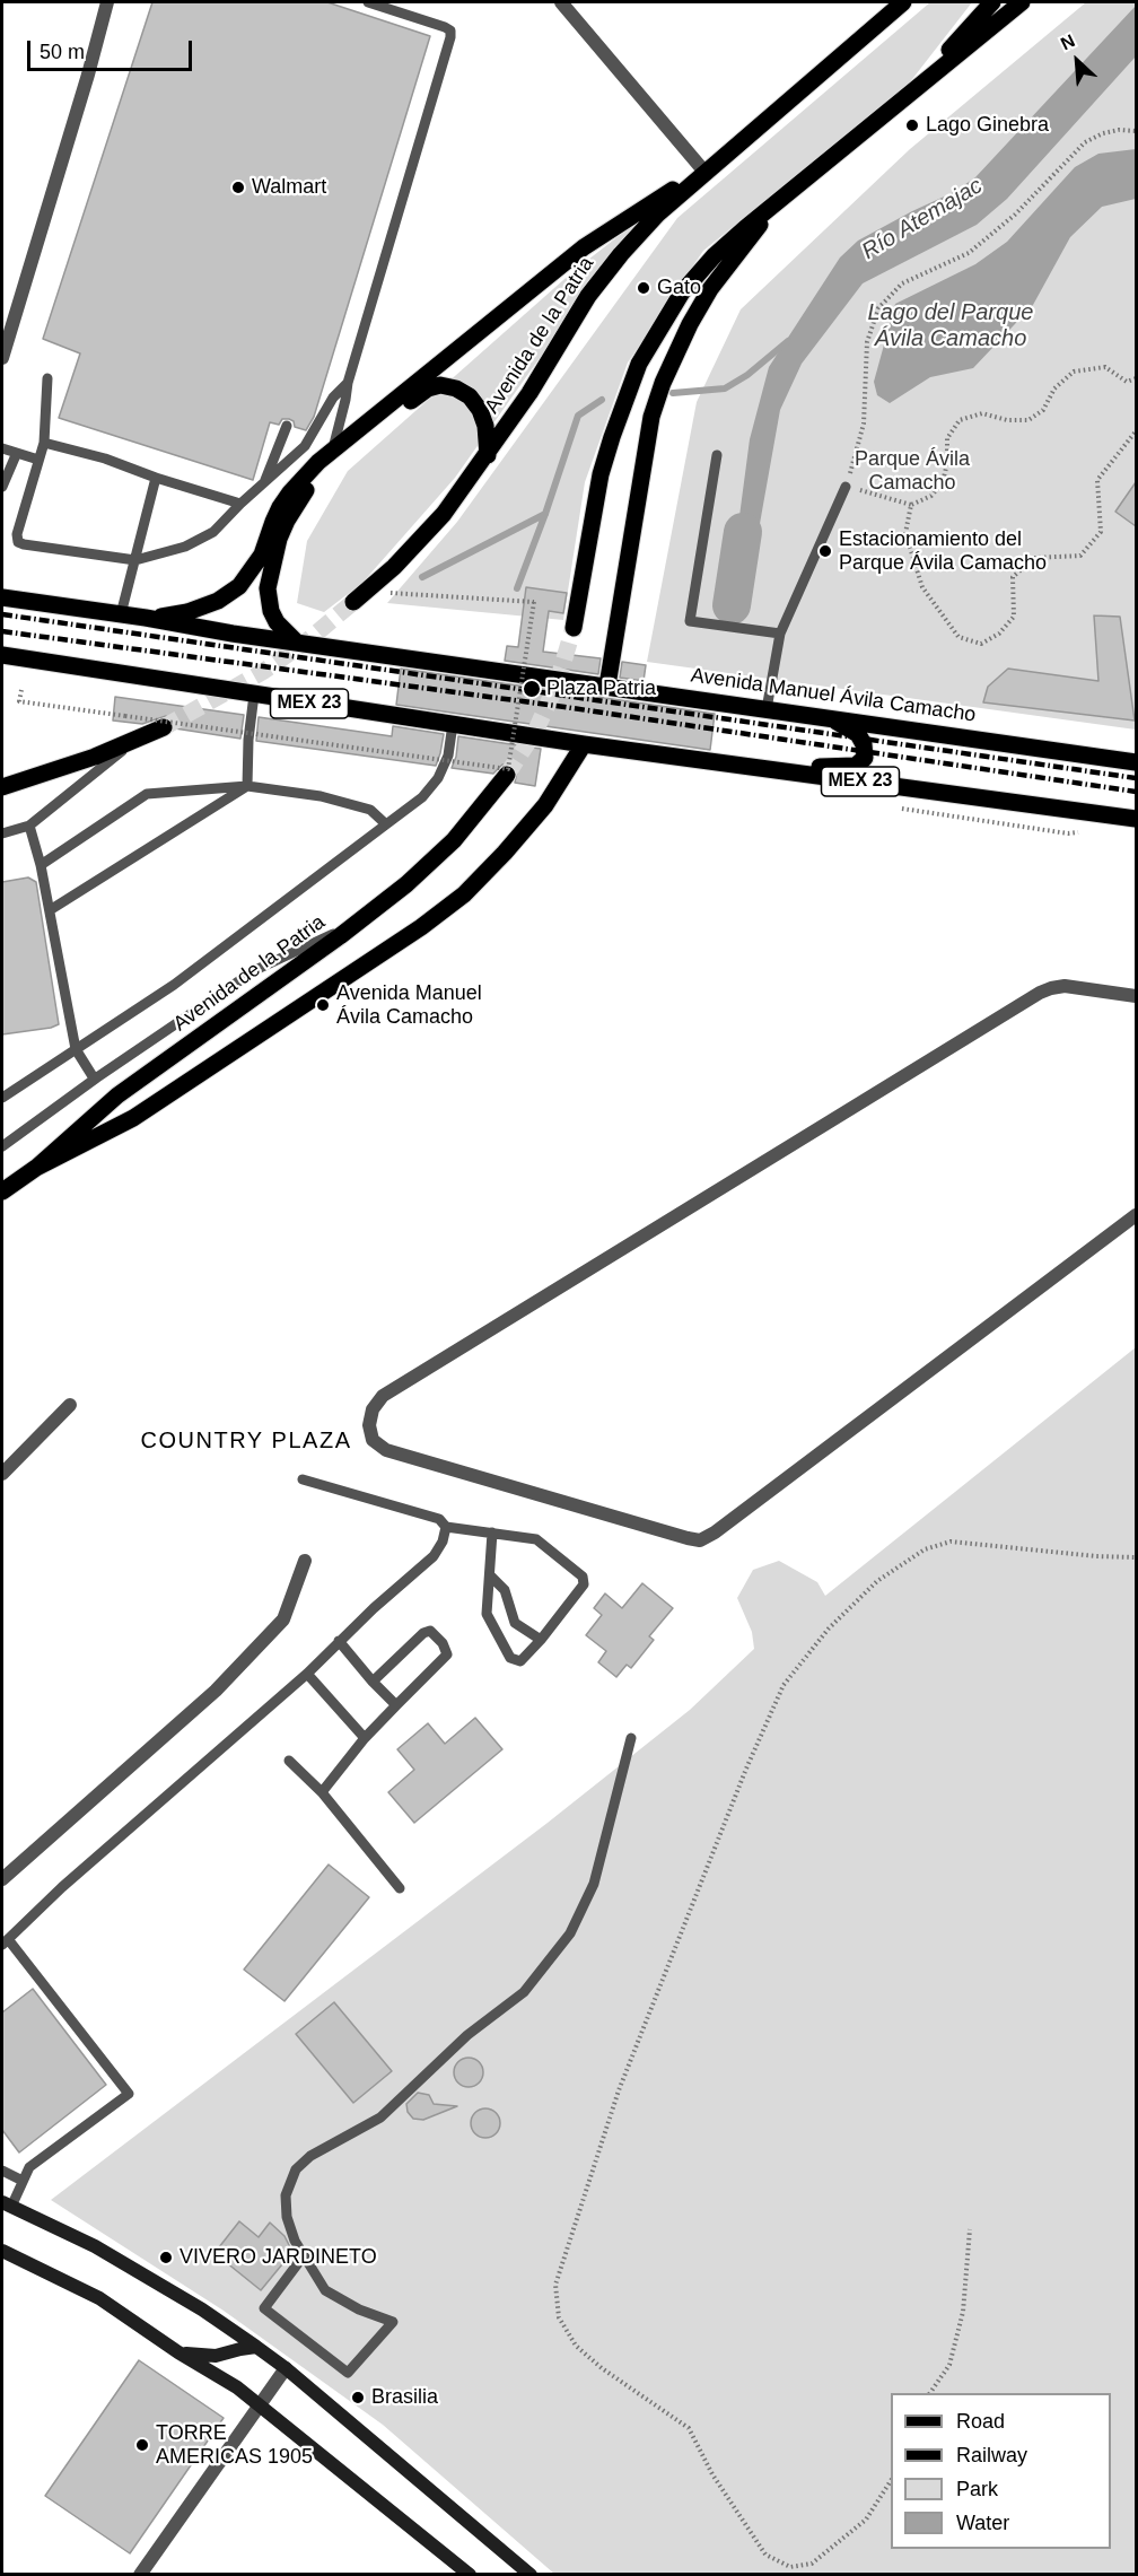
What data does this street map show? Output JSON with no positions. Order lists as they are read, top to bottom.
{
  "streets": {
    "main road": ["Avenida de la Patria", "Avenida Manuel Ávila Camacho", "MEX 23"]
  },
  "districts": ["COUNTRY PLAZA"],
  "water": ["Río Atemajac", "Lago del Parque Ávila Camacho"],
  "parks": ["Parque Ávila Camacho"],
  "places": [
    "Lago Ginebra",
    "Walmart",
    "Gato",
    "Estacionamiento del Parque Ávila Camacho",
    "Plaza Patria",
    "Avenida Manuel Ávila Camacho",
    "VIVERO JARDINETO",
    "Brasilia",
    "TORRE AMERICAS 1905"
  ],
  "legend": [
    "Road",
    "Railway",
    "Park",
    "Water"
  ],
  "scale_bar": "50 m",
  "north": "top left"
}
